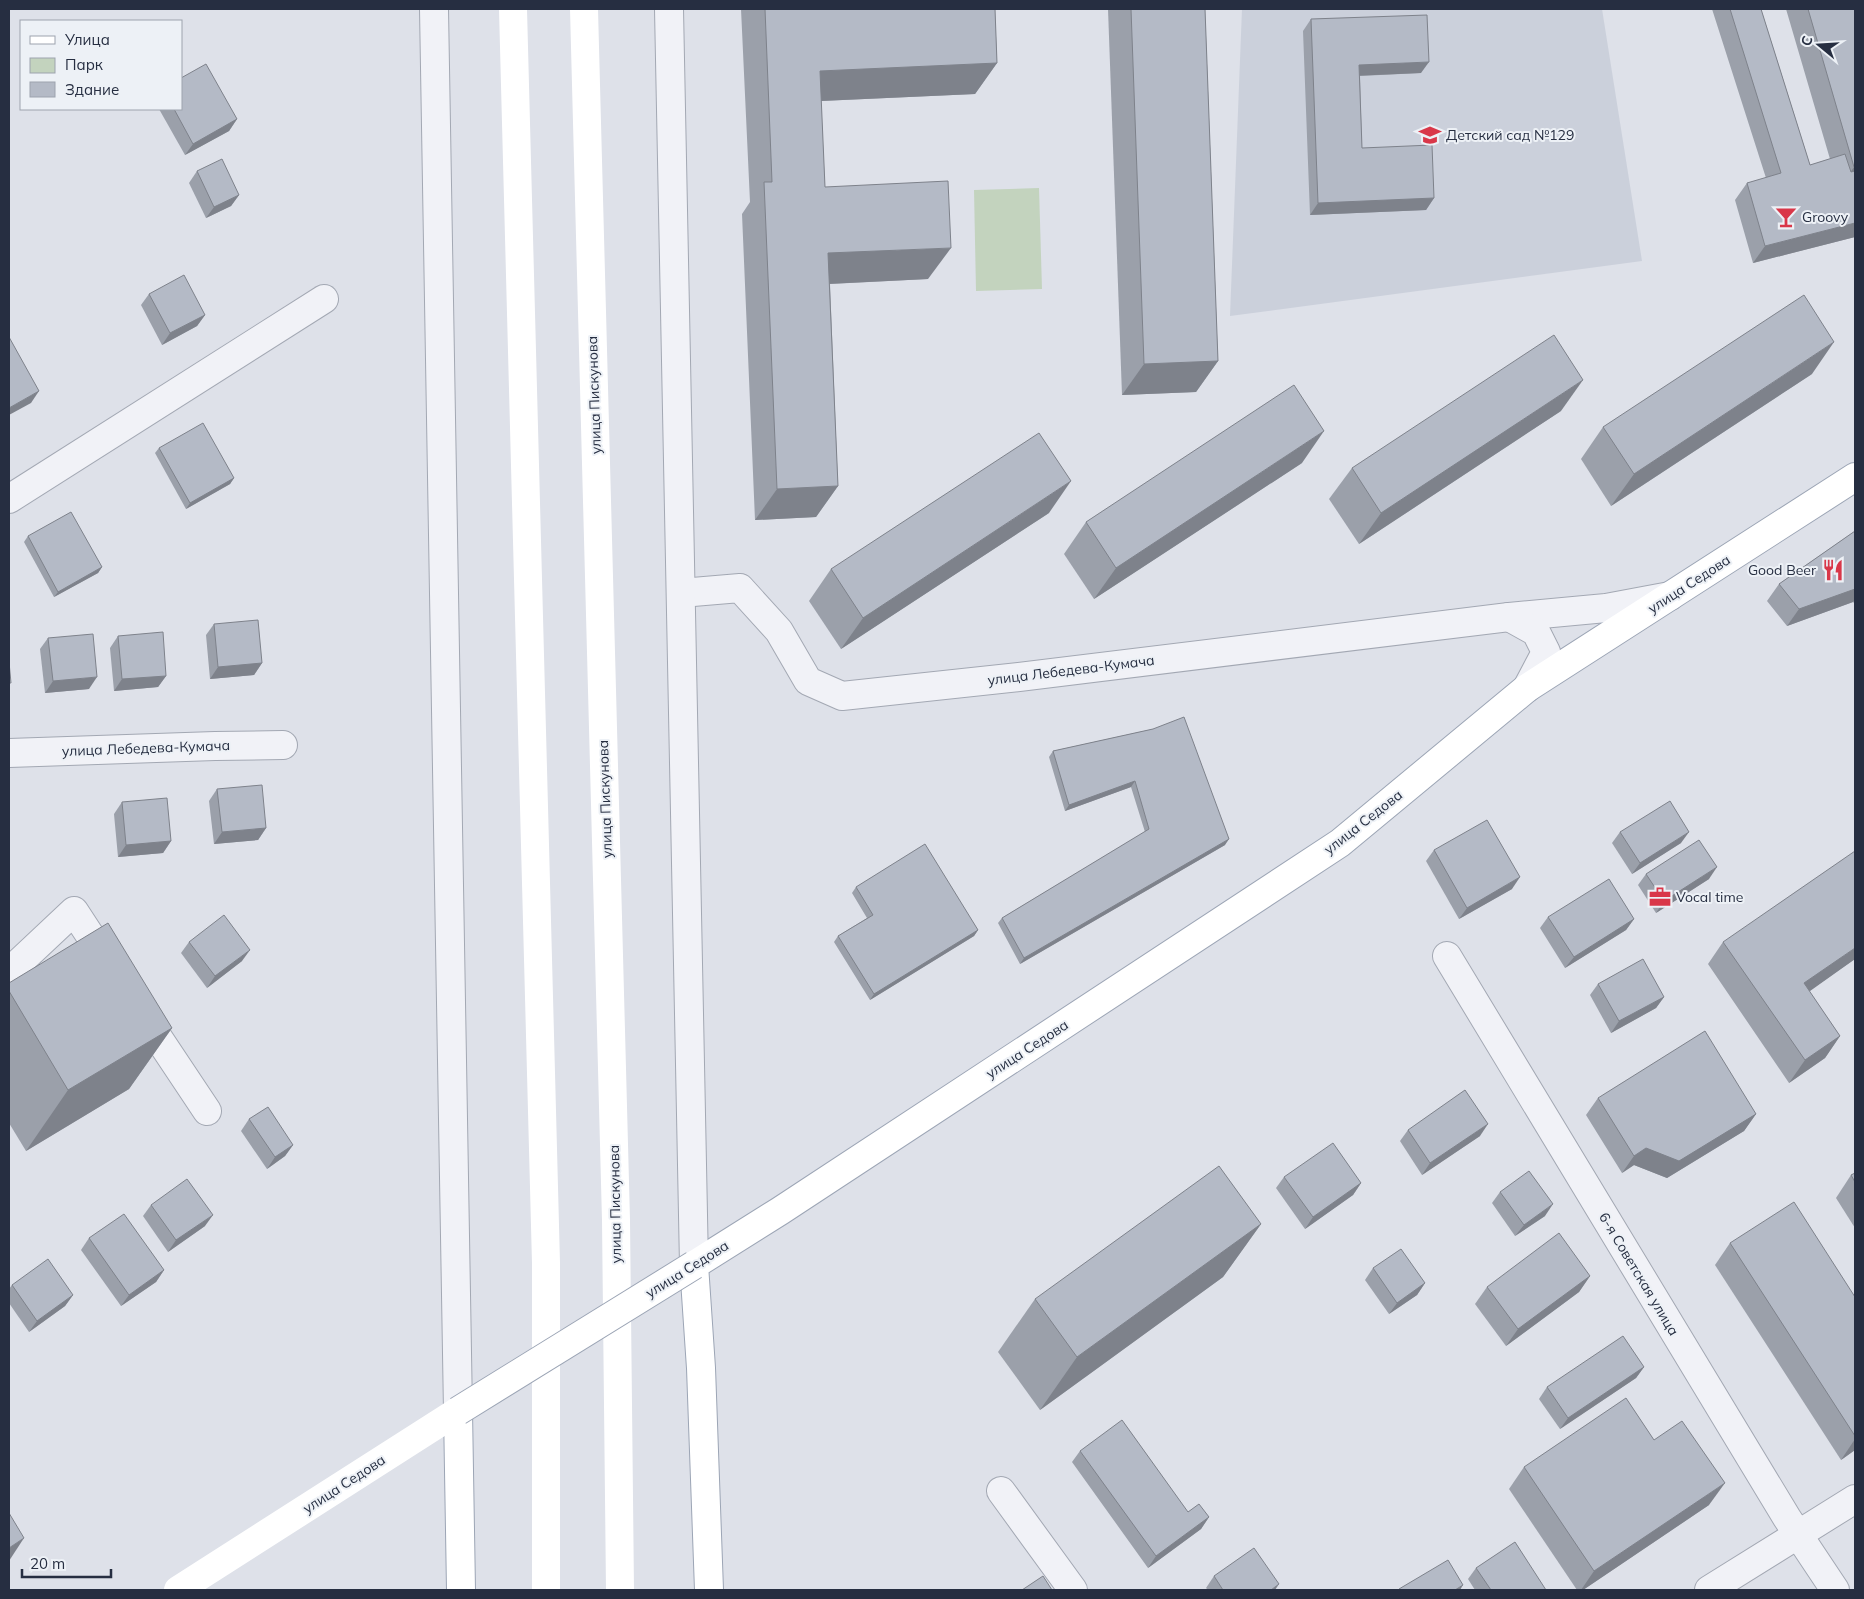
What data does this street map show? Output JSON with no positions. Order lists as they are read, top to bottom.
{
  "streets": {
    "main road": ["улица Пискунова", "улица Седова"],
    "street": ["улица Лебедева-Кумача", "6-я Советская улица"]
  },
  "crossings": [
    ["улица Седова", "улица Лебедева-Кумача"]
  ],
  "places": {
    "school or university": ["Детский сад №129"],
    "bar": ["Groovy"],
    "restaurant": ["Good Beer"],
    "office": ["Vocal time"]
  },
  "legend": ["Улица", "Парк", "Здание"],
  "scale_bar": "20 m",
  "north": "left"
}
